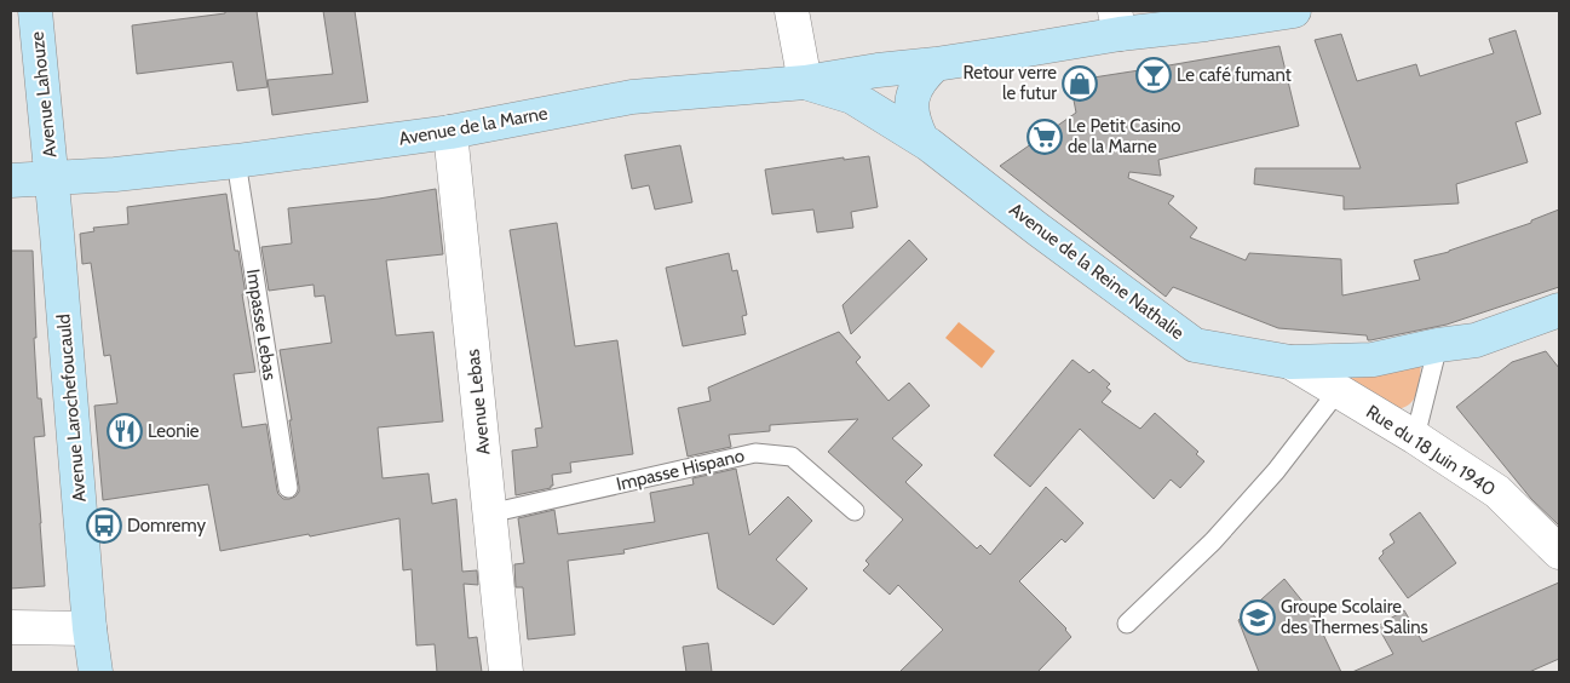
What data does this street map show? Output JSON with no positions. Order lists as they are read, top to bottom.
{
  "streets": {
    "main road": [
      "Avenue Lahouze",
      "Avenue de la Marne",
      "Avenue de la Reine Nathalie",
      "Avenue Larochefoucauld"
    ],
    "street": ["Avenue Lebas", "Rue du 18 Juin 1940"],
    "lane": ["Impasse Lebas", "Impasse Hispano"]
  },
  "crossings": [
    ["Avenue Lahouze", "Avenue de la Marne"],
    ["Avenue Lahouze", "Avenue Larochefoucauld"],
    ["Avenue de la Marne", "Avenue de la Reine Nathalie"],
    ["Avenue de la Marne", "Impasse Lebas"],
    ["Avenue de la Marne", "Avenue Lebas"],
    ["Avenue de la Marne", "Avenue Larochefoucauld"],
    ["Avenue de la Reine Nathalie", "Rue du 18 Juin 1940"],
    ["Avenue Lebas", "Impasse Hispano"]
  ],
  "places": {
    "bar": ["Le café fumant"],
    "shop": ["Retour verre le futur"],
    "supermarket": ["Le Petit Casino de la Marne"],
    "restaurant": ["Leonie"],
    "bus stop": ["Domremy"],
    "school or university": ["Groupe Scolaire des Thermes Salins"]
  }
}
